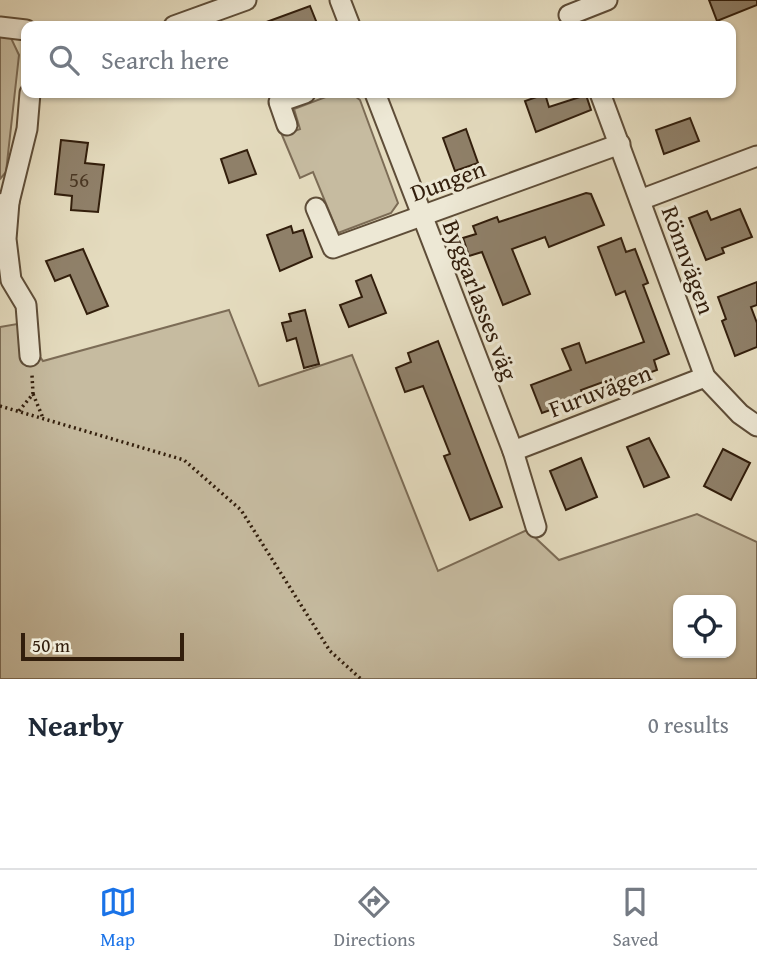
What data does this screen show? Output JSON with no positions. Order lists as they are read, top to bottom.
{
  "streets": {
    "street": [
      "Dungen",
      "Rönnvägen",
      "Byggarlasses väg",
      "Furuvägen"
    ]
  },
  "crossings": [
    ["Dungen", "Rönnvägen"],
    ["Dungen", "Byggarlasses väg"],
    ["Rönnvägen", "Furuvägen"],
    ["Byggarlasses väg", "Furuvägen"]
  ],
  "house_numbers": ["56"],
  "scale_bar": "50 m",
  "page": {
    "search": "Search here",
    "scale": "50 m",
    "heading": ["Nearby", "0 results"],
    "nav": ["Map", "Directions", "Saved"]
  }
}
